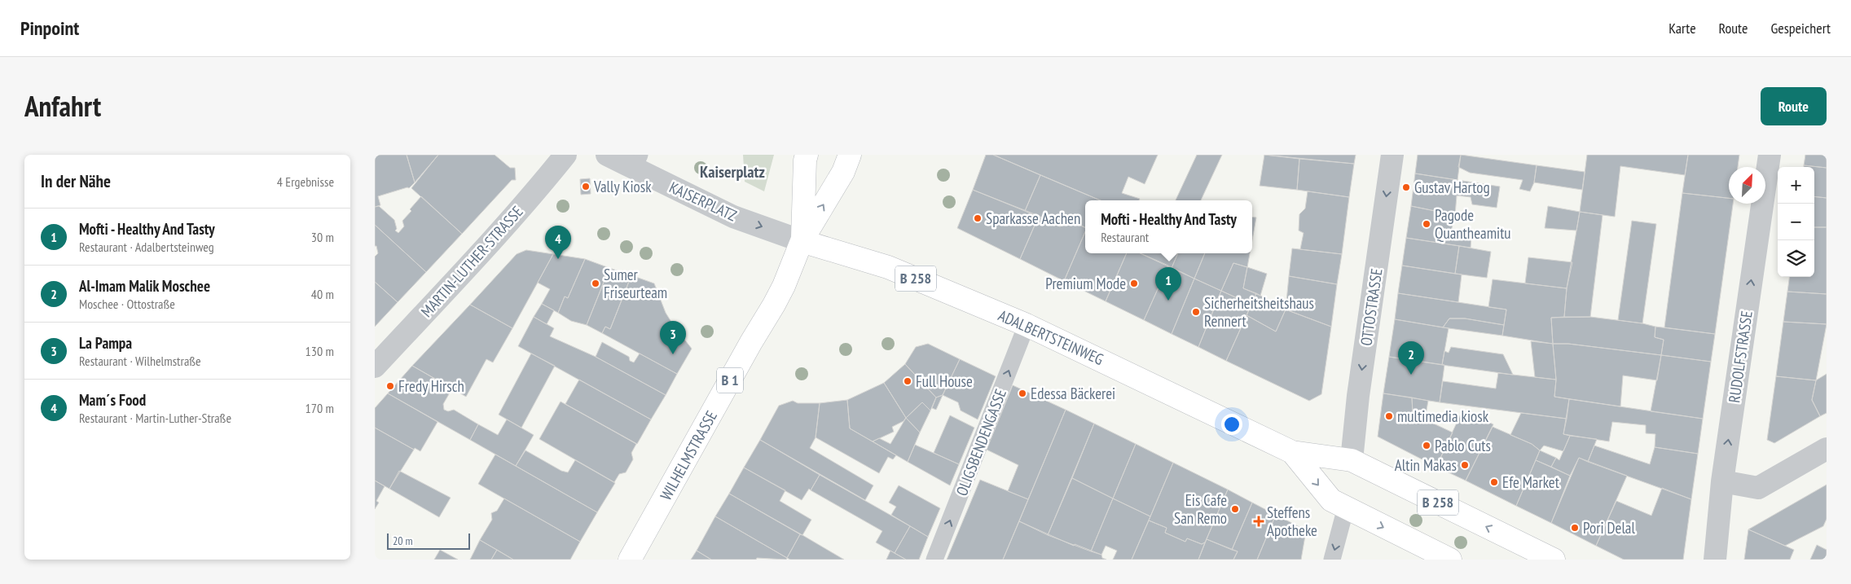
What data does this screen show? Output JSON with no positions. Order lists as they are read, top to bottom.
{
  "streets": {
    "main road": [
      "B 258",
      "ADALBERTSTEINWEG",
      "B 1",
      "WILHELMSTRASSE"
    ],
    "street": [
      "KAISERPLATZ",
      "MARTIN-LUTHER-STRASSE",
      "OTTOSTRASSE",
      "RUDOLFSTRASSE"
    ],
    "lane": ["OLIGSBENDENGASSE"]
  },
  "crossings": [
    ["KAISERPLATZ", "ADALBERTSTEINWEG"],
    ["KAISERPLATZ", "B 1"],
    ["KAISERPLATZ", "WILHELMSTRASSE"],
    ["OTTOSTRASSE", "ADALBERTSTEINWEG"],
    ["ADALBERTSTEINWEG", "B 1"],
    ["ADALBERTSTEINWEG", "OLIGSBENDENGASSE"],
    ["ADALBERTSTEINWEG", "WILHELMSTRASSE"],
    ["B 1", "WILHELMSTRASSE"]
  ],
  "one_way": [
    "KAISERPLATZ",
    "OTTOSTRASSE",
    "RUDOLFSTRASSE",
    "OLIGSBENDENGASSE"
  ],
  "districts": ["Kaiserplatz"],
  "places": {
    "other": [
      "Vally Kiosk",
      "Gustav Hartog",
      "Sparkasse Aachen",
      "Pagode Quantheamitu",
      "Sumer Friseurteam",
      "Premium Mode",
      "Sicherheitsheitshaus Rennert",
      "Full House",
      "Fredy Hirsch",
      "Edessa Bäckerei",
      "multimedia kiosk",
      "Pablo Cuts",
      "Altin Makas",
      "Efe Market",
      "Eis Cafe San Remo",
      "Pori Delal"
    ],
    "health": ["Steffens Apotheke"]
  },
  "scale_bar": "20 m",
  "north": "top right",
  "page": {
    "header": "Pinpoint",
    "nav": ["Karte", "Route", "Gespeichert"],
    "title": "Anfahrt",
    "buttons": "Route",
    "heading": ["In der Nähe", "4 Ergebnisse"],
    "map_buttons": ["+", "−"],
    "popup": ["Mofti - Healthy And Tasty", "Restaurant"],
    "list": [
      {
        "mark": "1",
        "name": "Mofti - Healthy And Tasty",
        "note": "Restaurant · Adalbertsteinweg",
        "value": "30 m"
      },
      {
        "mark": "2",
        "name": "Al-Imam Malik Moschee",
        "note": "Moschee · Ottostraße",
        "value": "40 m"
      },
      {
        "mark": "3",
        "name": "La Pampa",
        "note": "Restaurant · Wilhelmstraße",
        "value": "130 m"
      },
      {
        "mark": "4",
        "name": "Mam´s Food",
        "note": "Restaurant · Martin-Luther-Straße",
        "value": "170 m"
      }
    ],
    "pins": [
      "4",
      "1",
      "3",
      "2"
    ],
    "scale": "20 m"
  }
}
